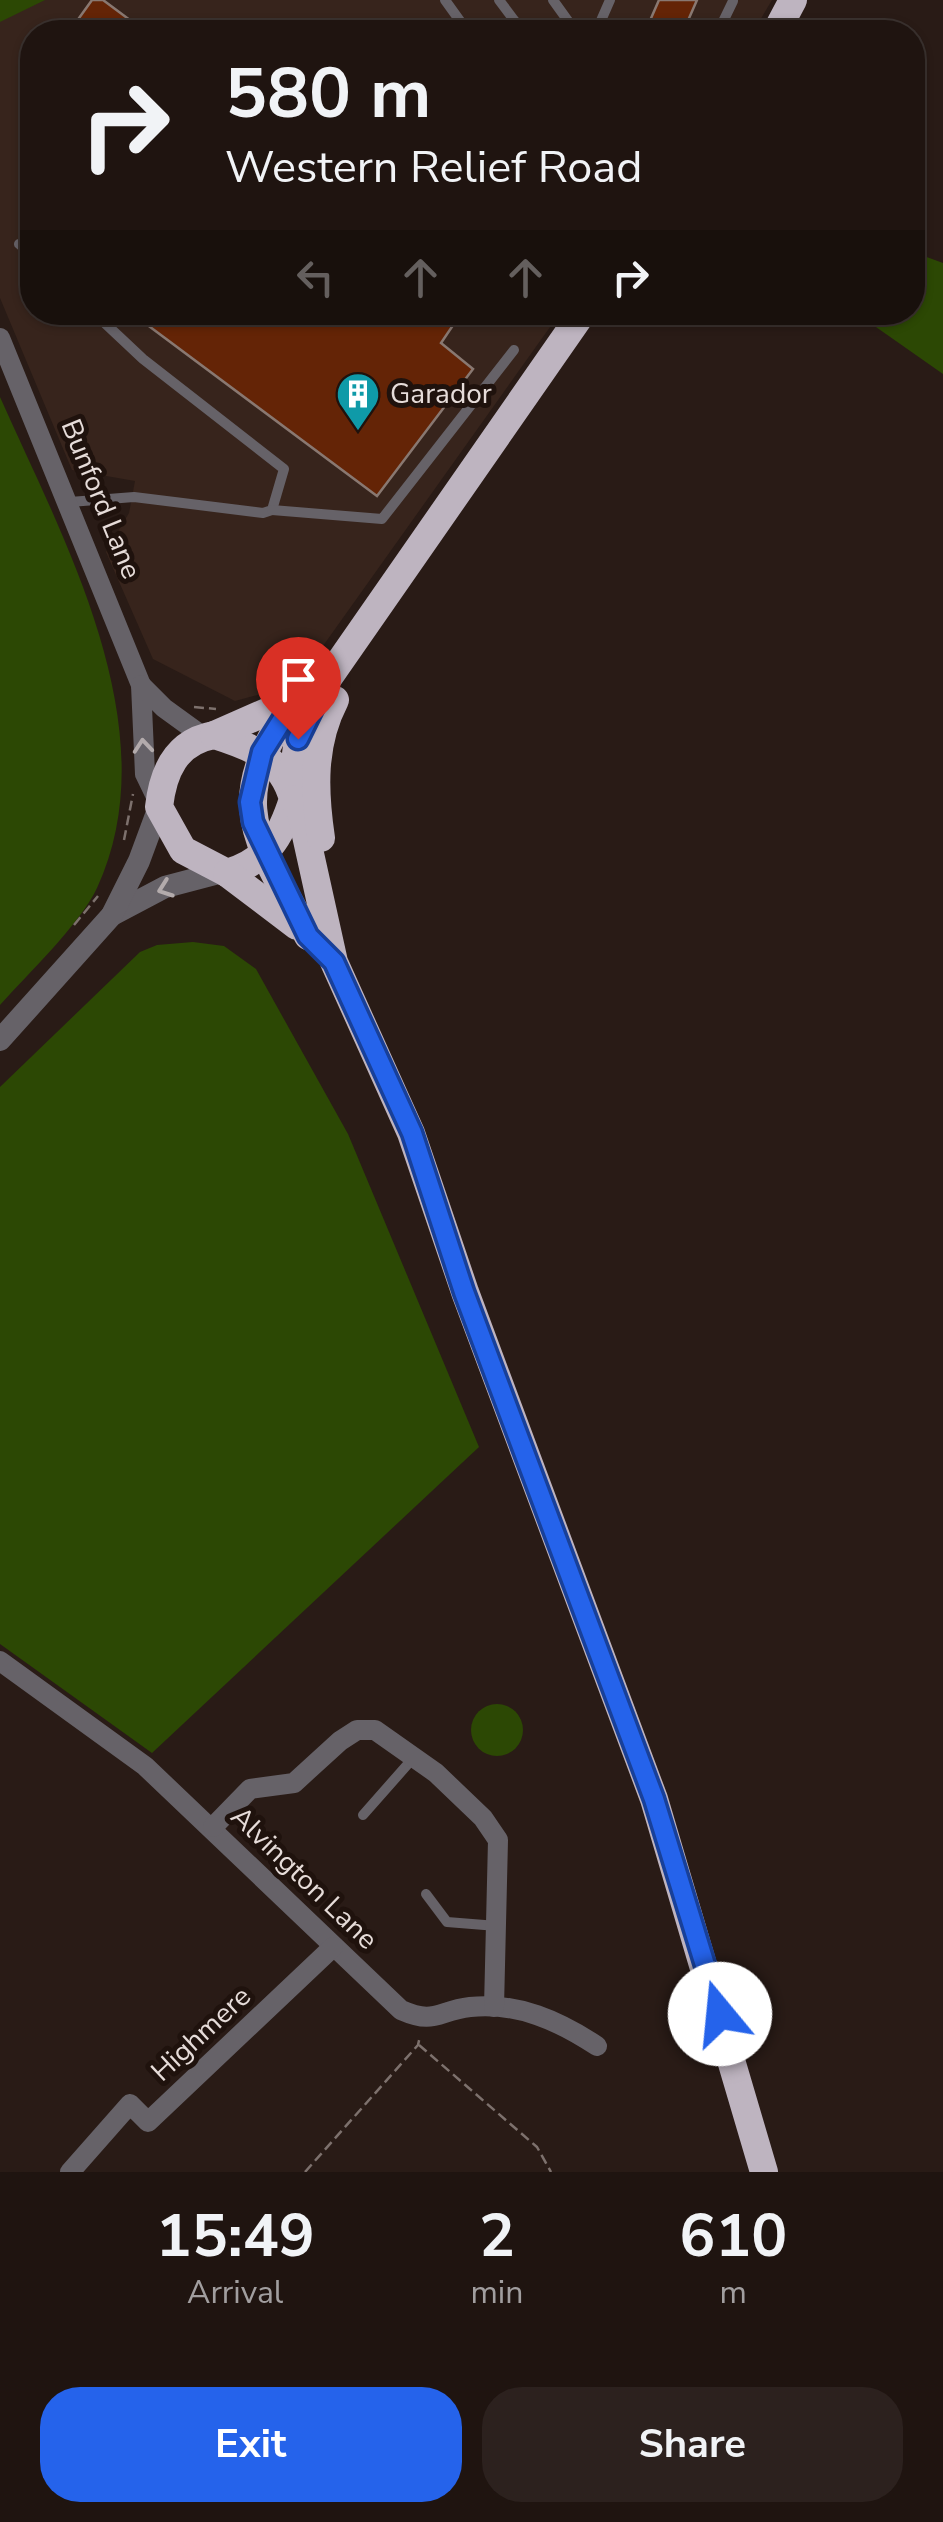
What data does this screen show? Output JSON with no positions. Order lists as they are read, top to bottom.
{
  "streets": {
    "street": ["Bunford Lane", "Alvington Lane", "Highmere"]
  },
  "crossings": [
    ["Alvington Lane", "Highmere"]
  ],
  "places": {
    "building": ["Garador"]
  },
  "page": {
    "turn": ["580 m", "Western Relief Road"],
    "eta": [
      "15:49",
      "Arrival",
      "2",
      "min",
      "610",
      "m"
    ],
    "buttons": ["Exit", "Share"]
  }
}
